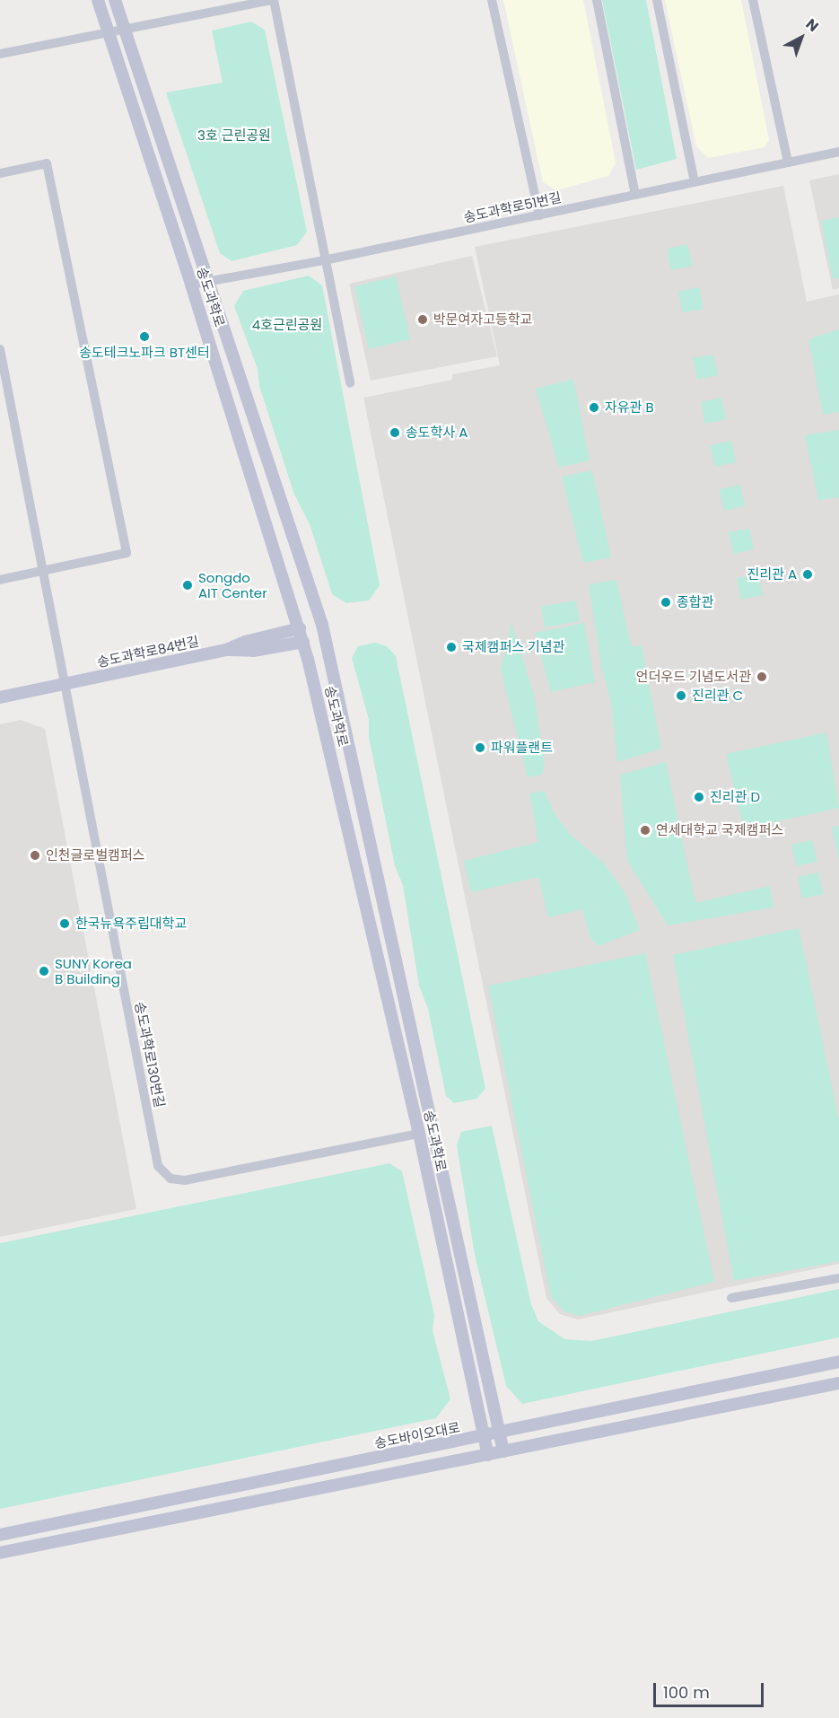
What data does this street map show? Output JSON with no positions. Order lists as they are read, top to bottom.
{
  "streets": {
    "main road": ["송도과학로", "송도과학로84번길", "송도바이오대로"],
    "street": ["송도과학로51번길", "송도과학로130번길"]
  },
  "crossings": [
    ["송도과학로51번길", "송도과학로"],
    ["송도과학로", "송도과학로84번길"],
    ["송도과학로", "송도과학로130번길"],
    ["송도과학로", "송도바이오대로"],
    ["송도과학로84번길", "송도과학로130번길"]
  ],
  "parks": ["3호 근린공원", "4호근린공원"],
  "places": [
    "박문여자고등학교",
    "송도테크노파크 BT센터",
    "자유관 B",
    "송도학사 A",
    "진리관 A",
    "Songdo AIT Center",
    "종합관",
    "국제캠퍼스 기념관",
    "언더우드 기념도서관",
    "진리관 C",
    "파워플랜트",
    "진리관 D",
    "연세대학교 국제캠퍼스",
    "인천글로벌캠퍼스",
    "한국뉴욕주립대학교",
    "SUNY Korea B Building"
  ],
  "scale_bar": "100 m",
  "north": "top right"
}
